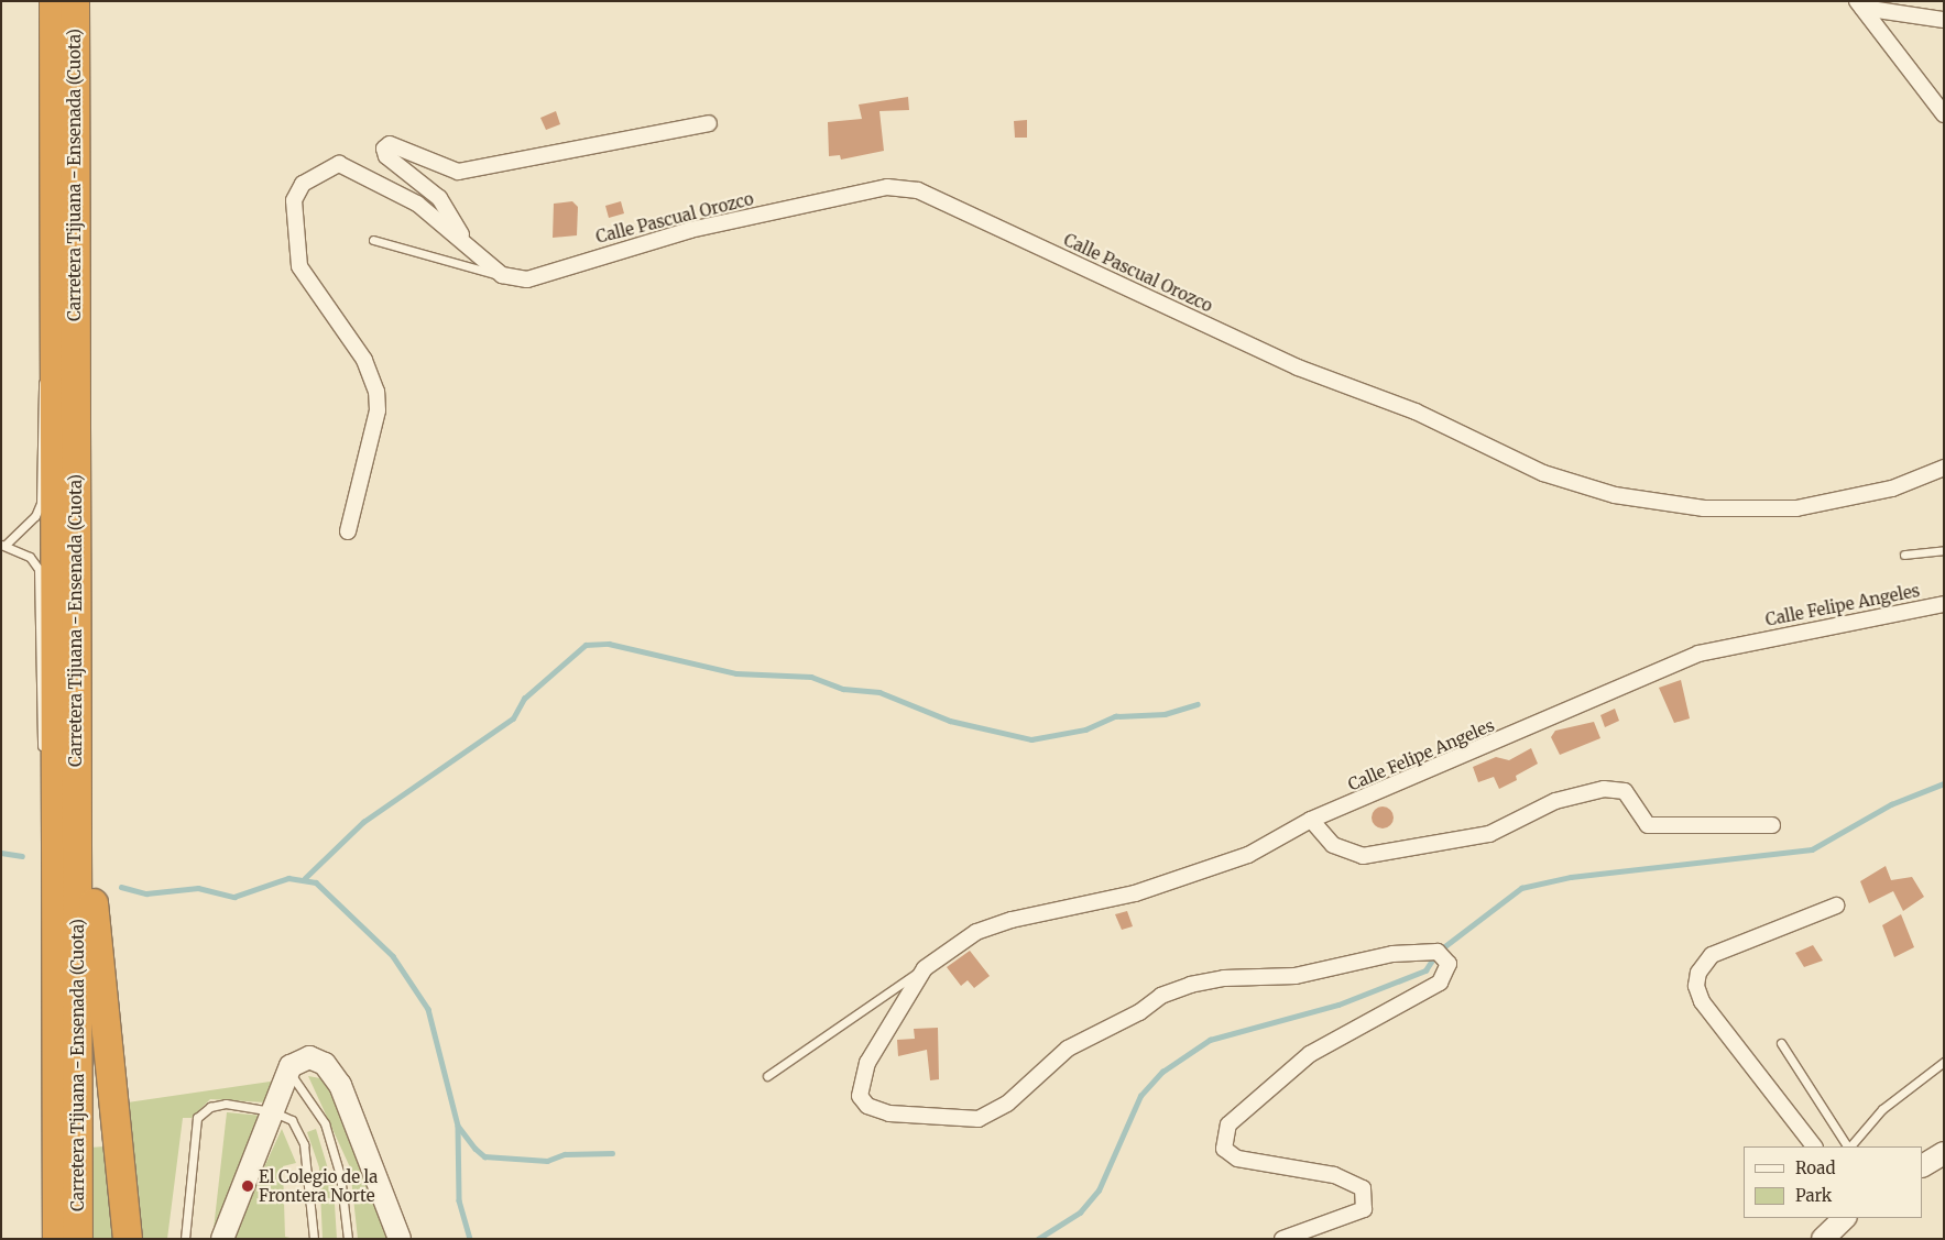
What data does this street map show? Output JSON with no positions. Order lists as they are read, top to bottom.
{
  "streets": {
    "highway": ["Carretera Tijuana - Ensenada (Cuota)"],
    "street": ["Calle Pascual Orozco", "Calle Felipe Angeles"]
  },
  "places": ["El Colegio de la Frontera Norte"],
  "legend": ["Road", "Park"]
}
